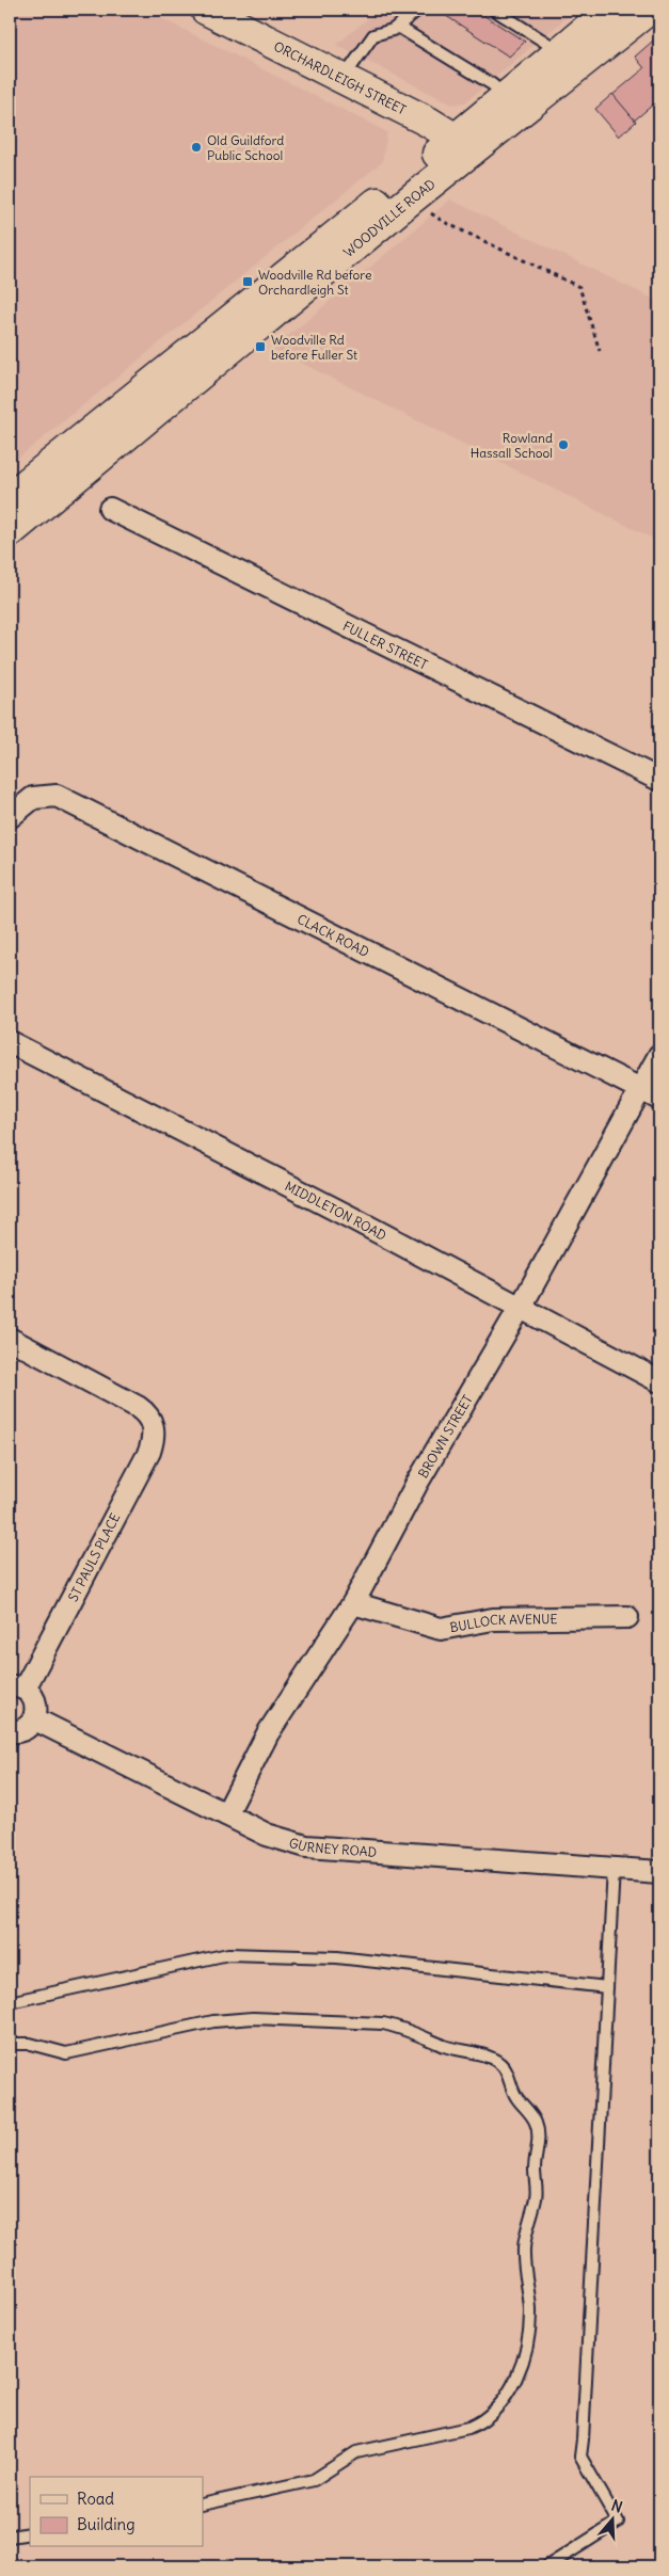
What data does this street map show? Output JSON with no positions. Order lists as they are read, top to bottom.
{
  "streets": {
    "main road": ["ORCHARDLEIGH STREET", "WOODVILLE ROAD"],
    "street": [
      "FULLER STREET",
      "CLACK ROAD",
      "MIDDLETON ROAD",
      "BROWN STREET",
      "ST PAULS PLACE",
      "BULLOCK AVENUE",
      "GURNEY ROAD"
    ]
  },
  "crossings": [
    ["ORCHARDLEIGH STREET", "WOODVILLE ROAD"],
    ["CLACK ROAD", "BROWN STREET"],
    ["MIDDLETON ROAD", "BROWN STREET"],
    ["BROWN STREET", "BULLOCK AVENUE"],
    ["BROWN STREET", "GURNEY ROAD"]
  ],
  "places": {
    "other": ["Old Guildford Public School", "Rowland Hassall School"],
    "transit": ["Woodville Rd before Orchardleigh St", "Woodville Rd before Fuller St"]
  },
  "legend": ["Road", "Building"],
  "north": "top"
}
